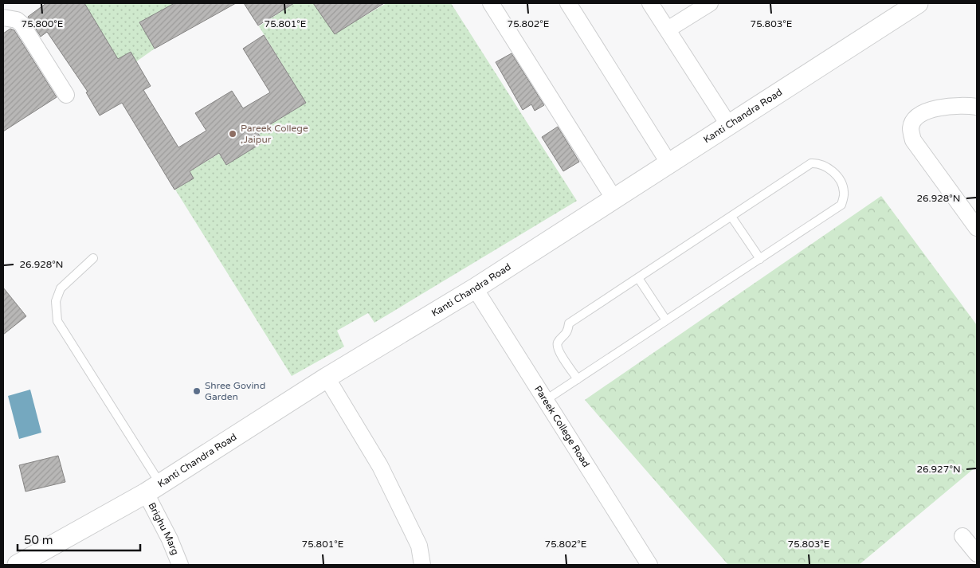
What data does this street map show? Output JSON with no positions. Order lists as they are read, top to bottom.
{
  "streets": {
    "street": ["Kanti Chandra Road", "Pareek College Road", "Brighu Marg"]
  },
  "crossings": [
    ["Kanti Chandra Road", "Pareek College Road"],
    ["Kanti Chandra Road", "Brighu Marg"]
  ],
  "places": ["Pareek College ,Jaipur", "Shree Govind Garden"],
  "scale_bar": "50 m",
  "coordinates": [
    "75.800°E",
    "75.801°E",
    "75.802°E",
    "75.803°E",
    "26.928°N",
    "26.927°N"
  ]
}
